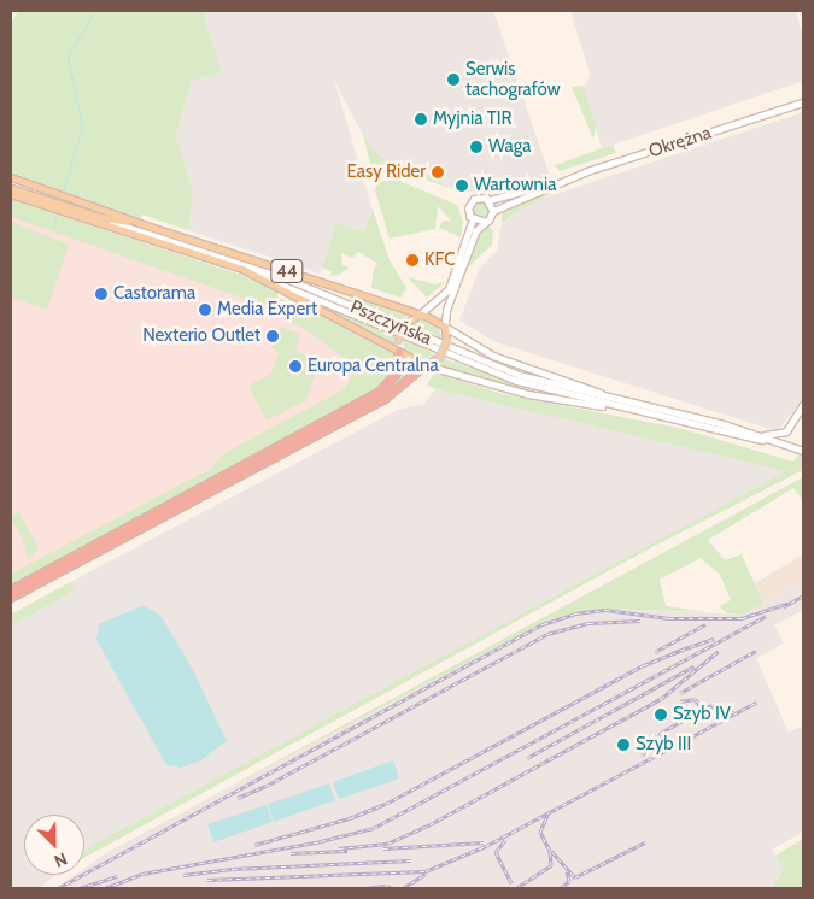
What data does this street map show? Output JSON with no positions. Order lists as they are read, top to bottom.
{
  "streets": {
    "main road": ["Okrężna", "44", "Pszczyńska"]
  },
  "crossings": [
    ["44", "Pszczyńska"]
  ],
  "places": [
    "Serwis tachografów",
    "Myjnia TIR",
    "Waga",
    "Easy Rider",
    "Wartownia",
    "KFC",
    "Castorama",
    "Media Expert",
    "Nexterio Outlet",
    "Europa Centralna",
    "Szyb IV",
    "Szyb III"
  ],
  "north": "bottom right"
}
